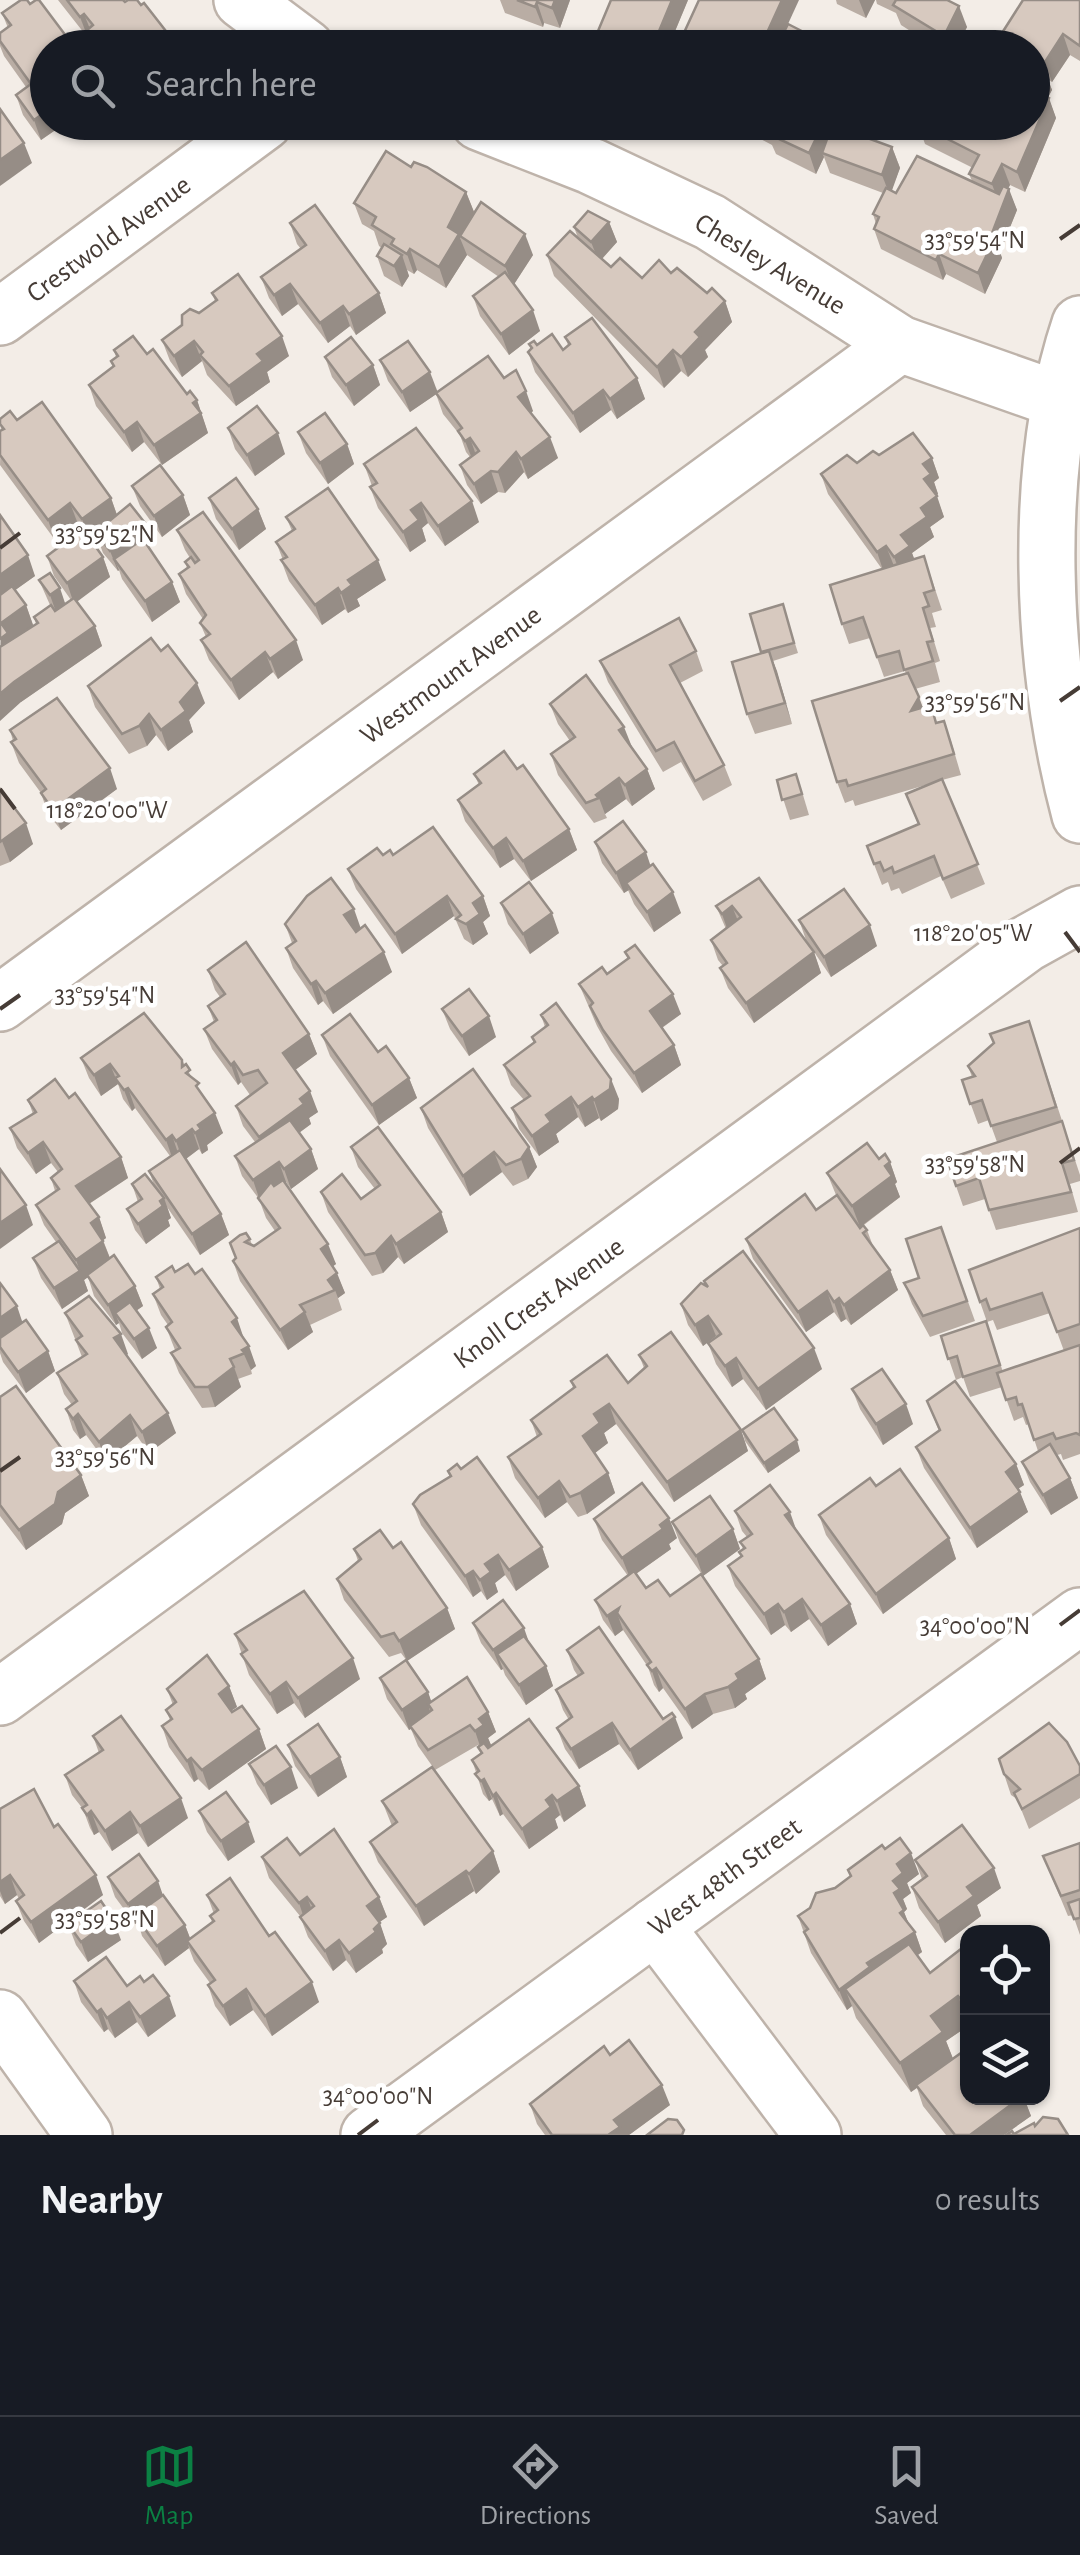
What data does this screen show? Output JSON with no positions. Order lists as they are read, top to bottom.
{
  "streets": {
    "street": [
      "Crestwold Avenue",
      "Chesley Avenue",
      "Westmount Avenue",
      "Knoll Crest Avenue",
      "West 48th Street"
    ]
  },
  "crossings": [
    ["Chesley Avenue", "Westmount Avenue"]
  ],
  "page": {
    "search": "Search here",
    "heading": ["Nearby", "0 results"],
    "nav": ["Map", "Directions", "Saved"]
  },
  "coordinates": [
    "33°59'54\"N",
    "33°59'52\"N",
    "33°59'56\"N",
    "118°20'00\"W",
    "118°20'05\"W",
    "33°59'58\"N",
    "34°00'00\"N"
  ]
}
